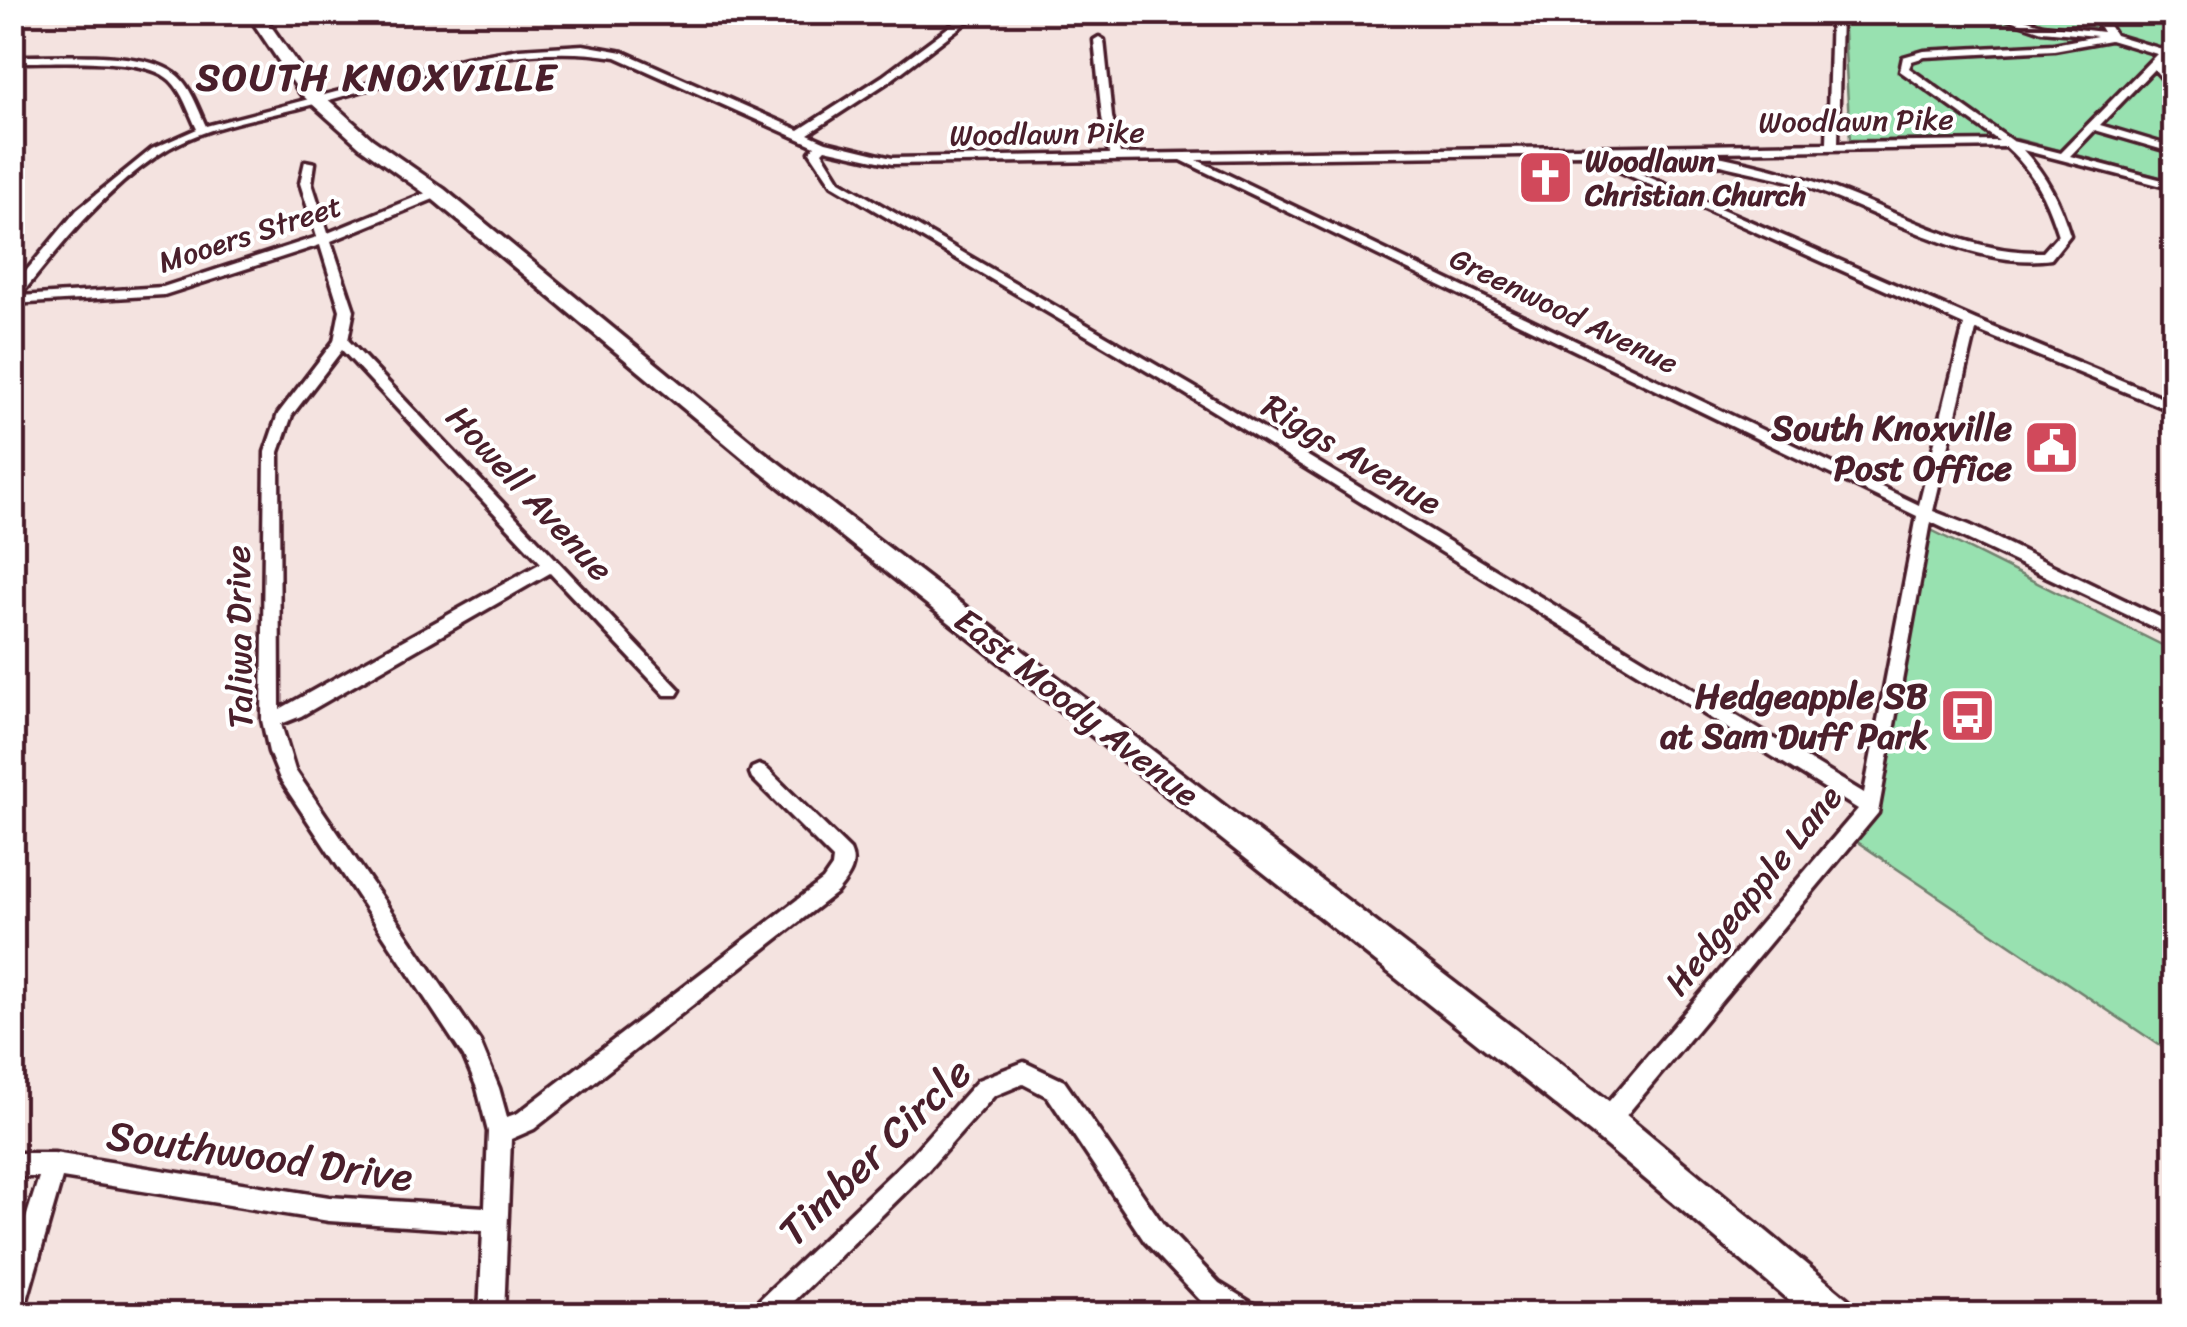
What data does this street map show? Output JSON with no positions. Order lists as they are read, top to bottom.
{
  "streets": {
    "main road": ["East Moody Avenue"],
    "street": [
      "Woodlawn Pike",
      "Mooers Street",
      "Greenwood Avenue",
      "Riggs Avenue",
      "Howell Avenue",
      "Taliwa Drive",
      "Hedgeapple Lane",
      "Timber Circle",
      "Southwood Drive"
    ]
  },
  "crossings": [
    ["Woodlawn Pike", "Mooers Street"],
    ["Woodlawn Pike", "Greenwood Avenue"],
    ["Woodlawn Pike", "Riggs Avenue"],
    ["Woodlawn Pike", "East Moody Avenue"],
    ["Mooers Street", "East Moody Avenue"],
    ["Greenwood Avenue", "Hedgeapple Lane"],
    ["Riggs Avenue", "Hedgeapple Lane"],
    ["Howell Avenue", "Taliwa Drive"],
    ["Taliwa Drive", "Southwood Drive"],
    ["East Moody Avenue", "Hedgeapple Lane"]
  ],
  "districts": ["SOUTH KNOXVILLE"],
  "places": {
    "church": ["Woodlawn Christian Church"],
    "public building": ["South Knoxville Post Office"],
    "bus stop": ["Hedgeapple SB at Sam Duff Park"]
  }
}
